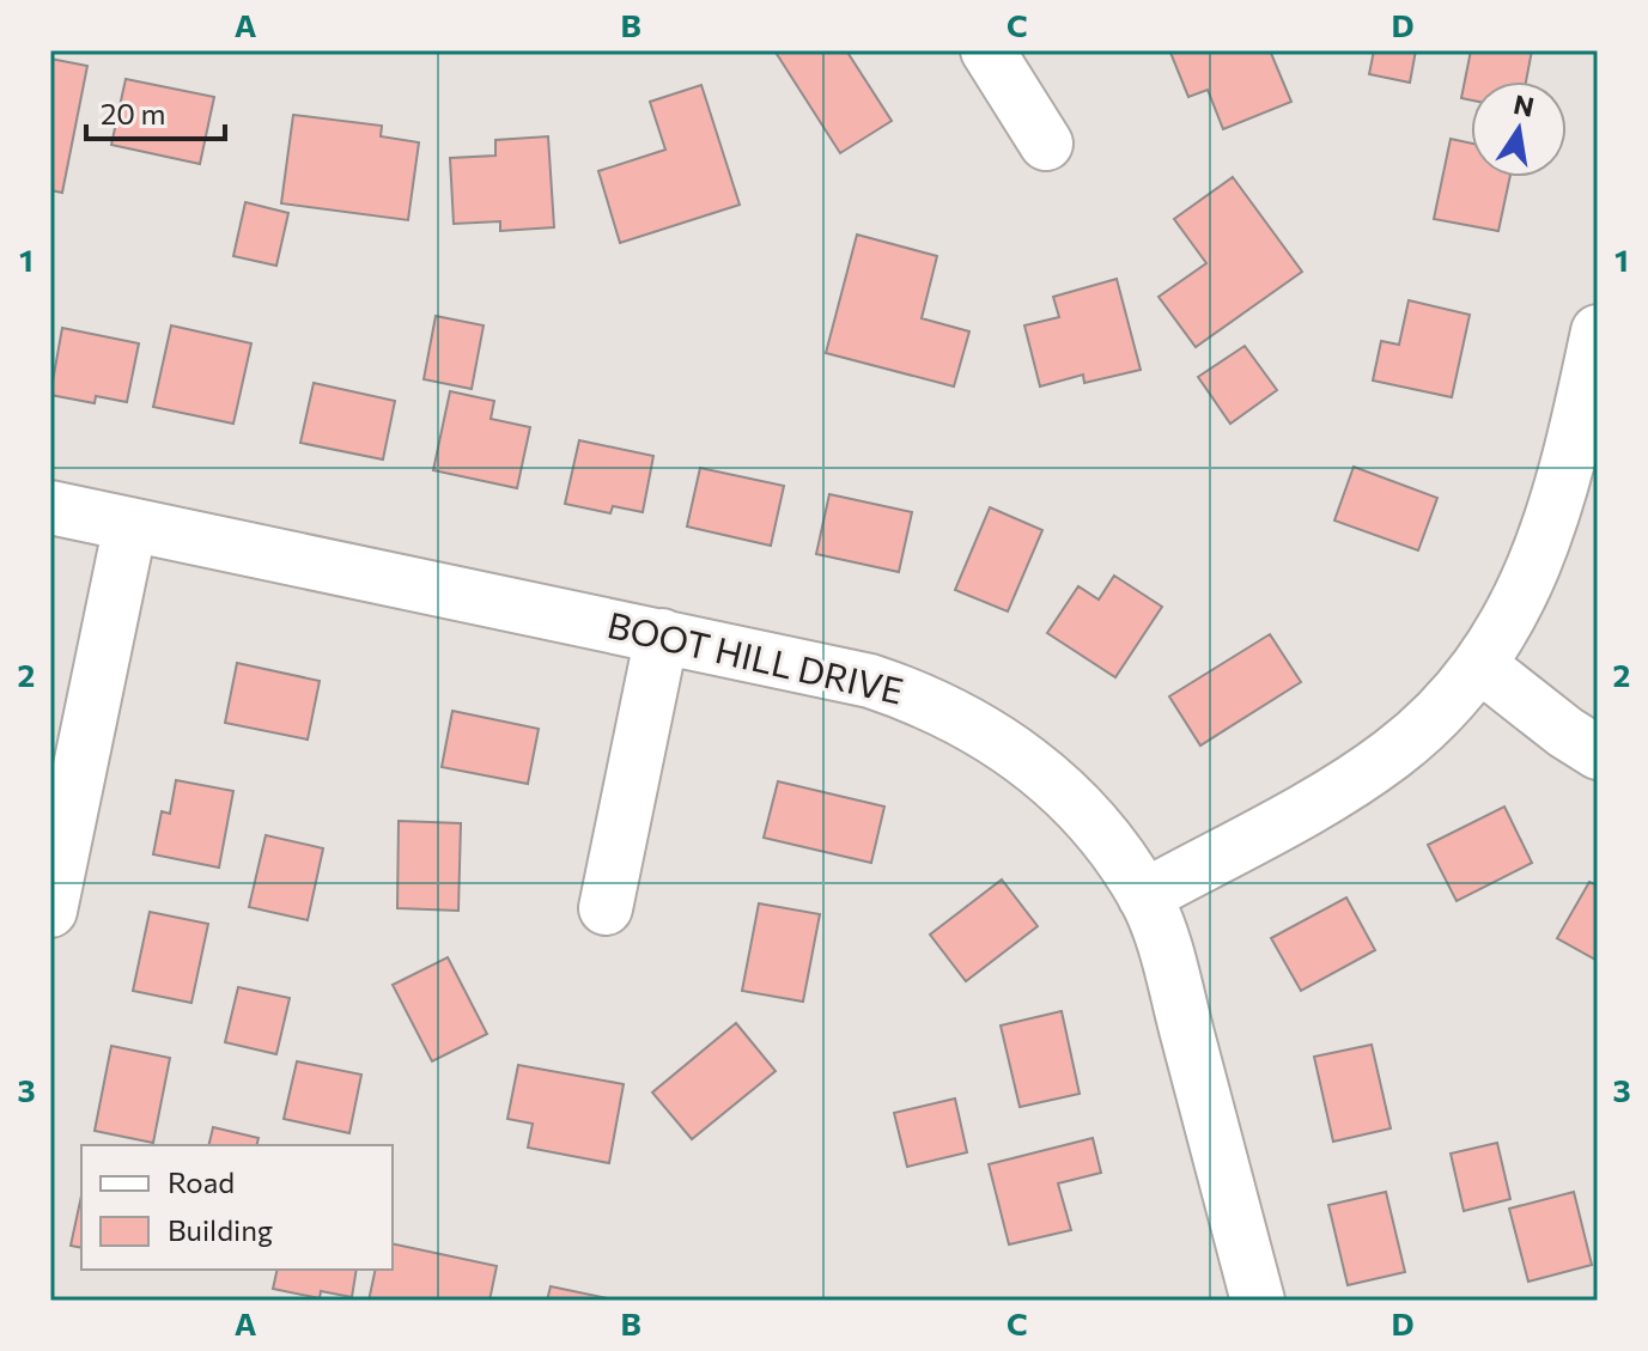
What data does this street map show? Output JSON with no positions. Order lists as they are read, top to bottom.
{
  "streets": {
    "street": ["BOOT HILL DRIVE"]
  },
  "legend": ["Road", "Building"],
  "scale_bar": "20 m",
  "north": "top",
  "grid": {
    "columns": [
      "A",
      "B",
      "C",
      "D"
    ],
    "rows": ["1", "2", "3"]
  }
}
